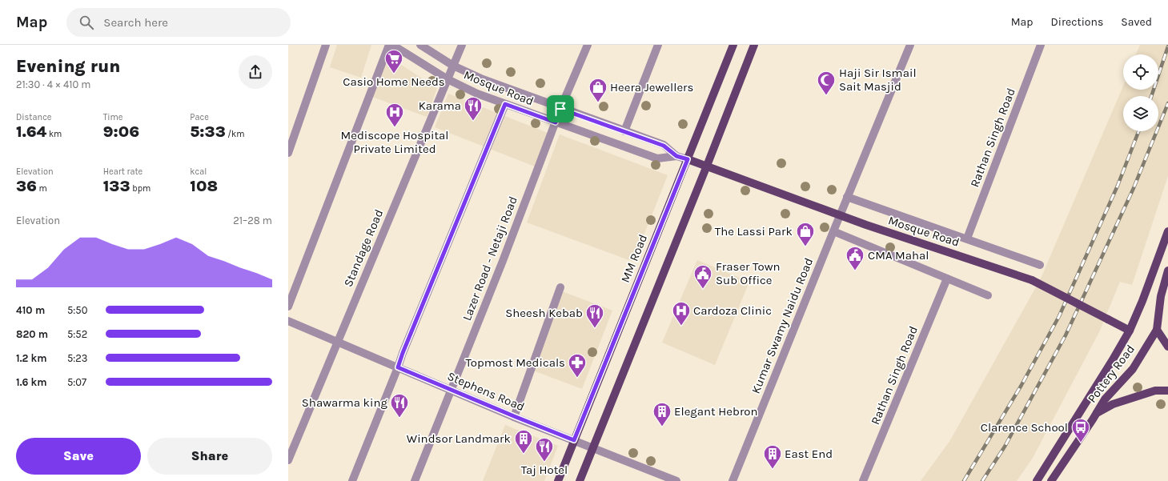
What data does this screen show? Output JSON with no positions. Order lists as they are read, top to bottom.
{
  "streets": {
    "main road": ["Mosque Road", "MM Road", "Pottery Road"],
    "street": [
      "Rathan Singh Road",
      "Standage Road",
      "Lazer Road - Netaji Road",
      "Kumar Swamy Naidu Road",
      "Stephens Road"
    ]
  },
  "crossings": [
    ["Mosque Road", "Standage Road"],
    ["Mosque Road", "Lazer Road - Netaji Road"],
    ["Mosque Road", "MM Road"],
    ["Mosque Road", "Kumar Swamy Naidu Road"],
    ["Mosque Road", "Pottery Road"],
    ["Standage Road", "Stephens Road"],
    ["Lazer Road - Netaji Road", "Stephens Road"],
    ["MM Road", "Stephens Road"]
  ],
  "places": {
    "supermarket": ["Casio Home Needs"],
    "mosque": ["Haji Sir Ismail Sait Masjid"],
    "shop": ["Heera Jewellers", "The Lassi Park"],
    "restaurant": [
      "Karama",
      "Sheesh Kebab",
      "Shawarma king",
      "Taj Hotel"
    ],
    "hospital": ["Mediscope Hospital Private Limited", "Cardoza Clinic"],
    "public building": ["CMA Mahal", "Fraser Town Sub Office"],
    "pharmacy": ["Topmost Medicals"],
    "building": ["Elegant Hebron", "Windsor Landmark", "East End"],
    "bus stop": ["Clarence School"]
  },
  "page": {
    "header": "Map",
    "search": "Search here",
    "nav": ["Map", "Directions", "Saved"],
    "heading": ["Evening run", "21:30 · 4 × 410 m"],
    "stats": [
      ["Distance", "1.64 km"],
      ["Time", "9:06"],
      ["Pace", "5:33 /km"],
      ["Elevation", "36 m"],
      ["Heart rate", "133 bpm"],
      ["kcal", "108"]
    ],
    "chart": ["Elevation", "21–28 m"],
    "list": [
      {
        "name": "410 m",
        "note": "5:50"
      },
      {
        "name": "820 m",
        "note": "5:52"
      },
      {
        "name": "1.2 km",
        "note": "5:23"
      },
      {
        "name": "1.6 km",
        "note": "5:07"
      }
    ],
    "buttons": ["Save", "Share"]
  }
}
